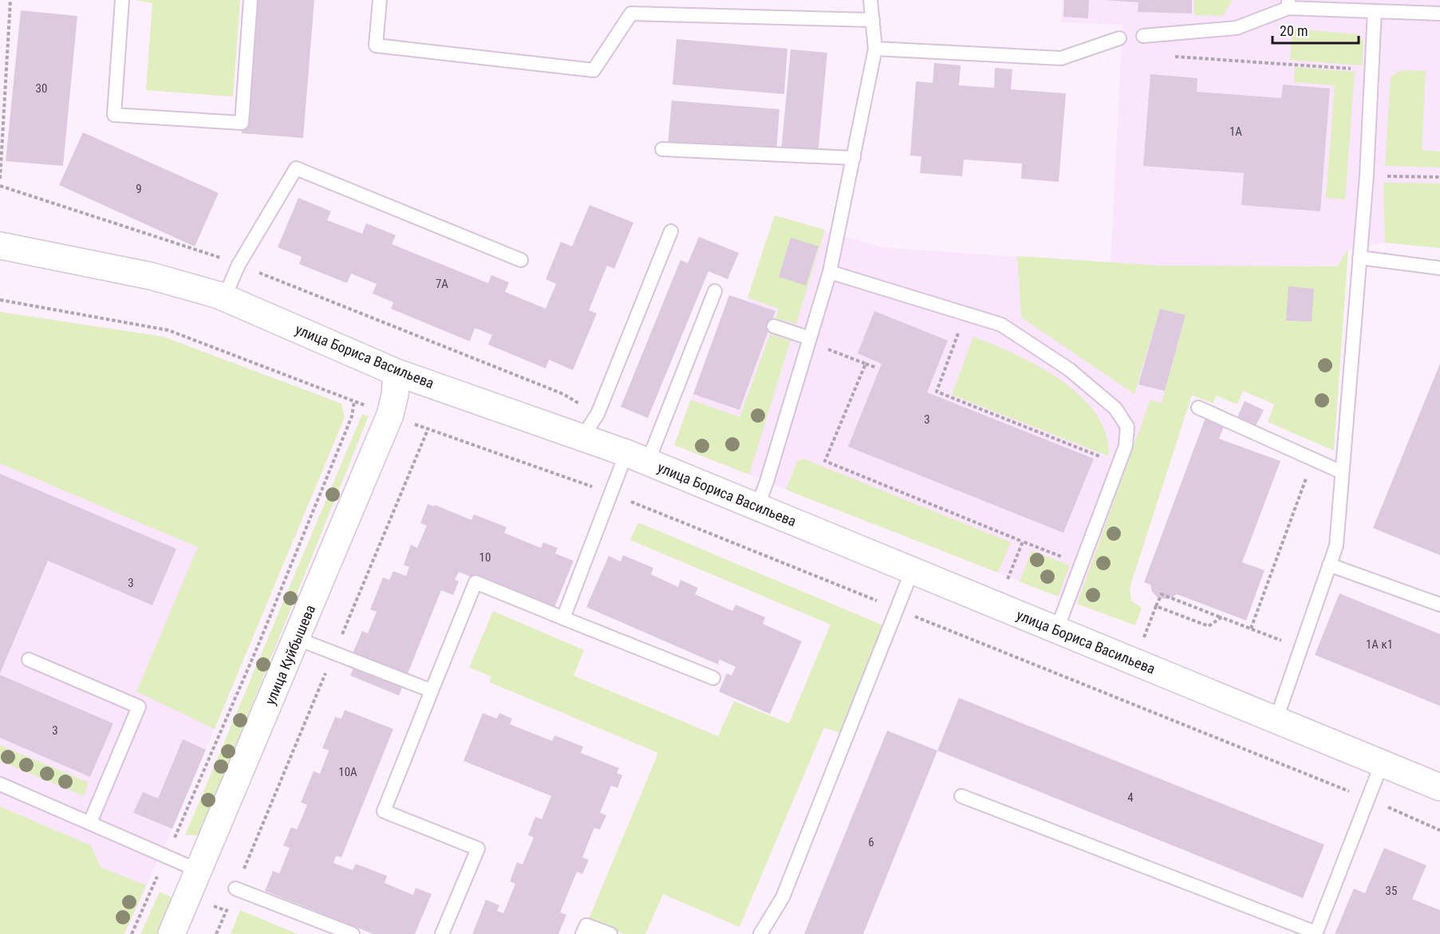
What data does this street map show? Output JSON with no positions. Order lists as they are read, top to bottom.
{
  "streets": {
    "street": ["улица Бориса Васильева", "улица Куйбышева"]
  },
  "crossings": [
    ["улица Бориса Васильева", "улица Куйбышева"]
  ],
  "house_numbers": [
    "30",
    "1А",
    "9",
    "7А",
    "3",
    "10",
    "3",
    "1А к1",
    "3",
    "10А",
    "4",
    "6",
    "35"
  ],
  "scale_bar": "20 m"
}
